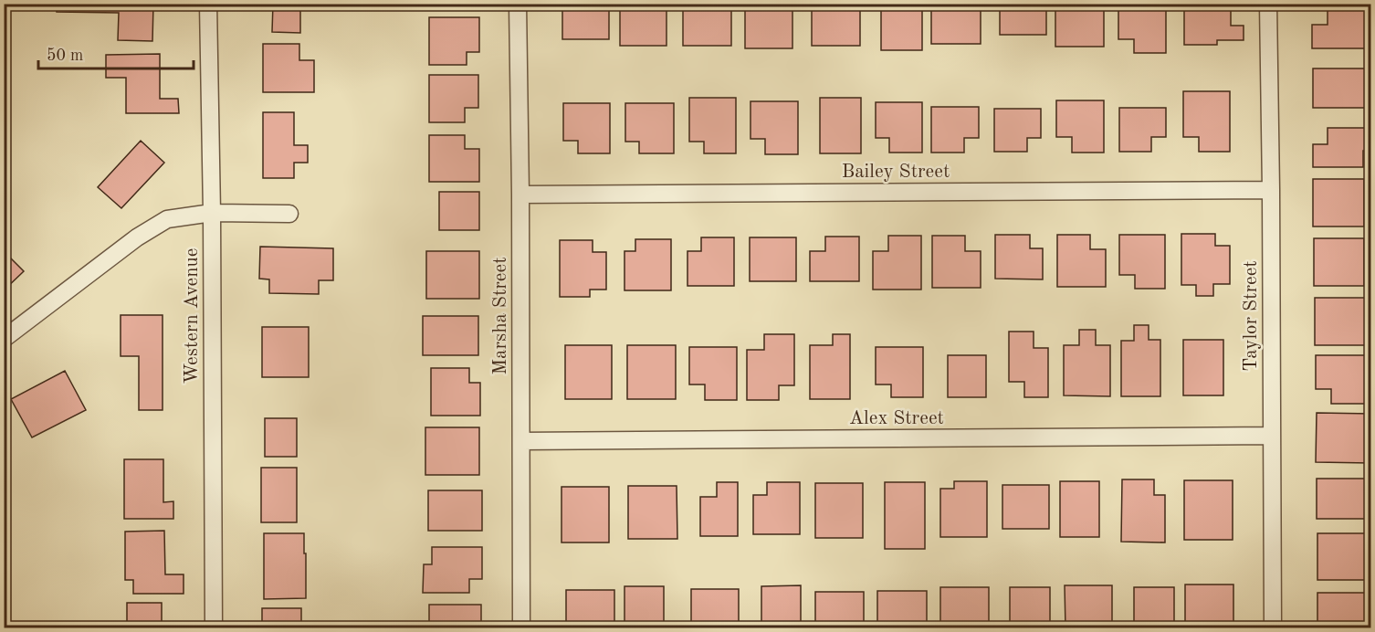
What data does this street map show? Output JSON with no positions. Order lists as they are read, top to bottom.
{
  "streets": {
    "street": [
      "Bailey Street",
      "Western Avenue",
      "Marsha Street",
      "Taylor Street",
      "Alex Street"
    ]
  },
  "crossings": [
    ["Bailey Street", "Marsha Street"],
    ["Bailey Street", "Taylor Street"],
    ["Marsha Street", "Alex Street"],
    ["Taylor Street", "Alex Street"]
  ],
  "scale_bar": "50 m"
}
